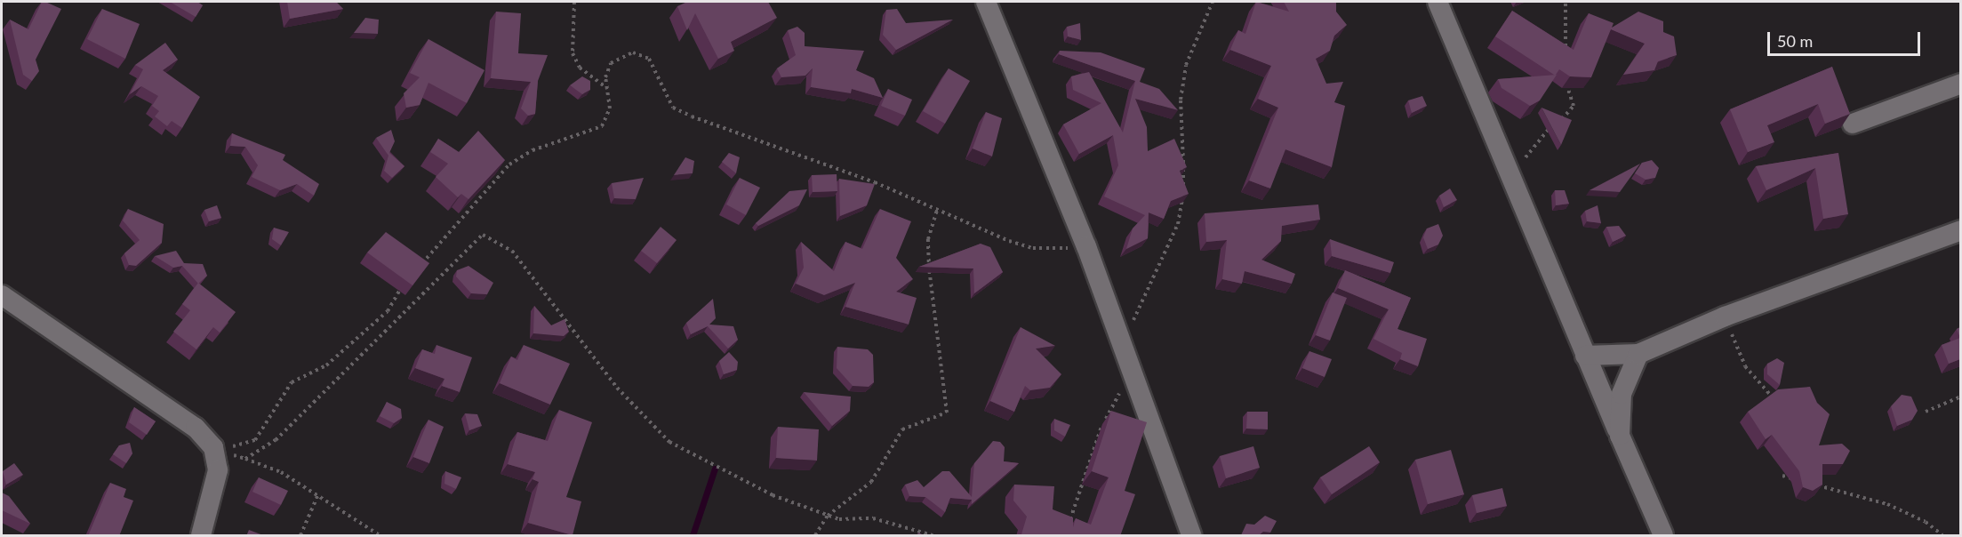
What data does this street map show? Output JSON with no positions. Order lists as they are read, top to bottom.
{
  "scale_bar": "50 m"
}
